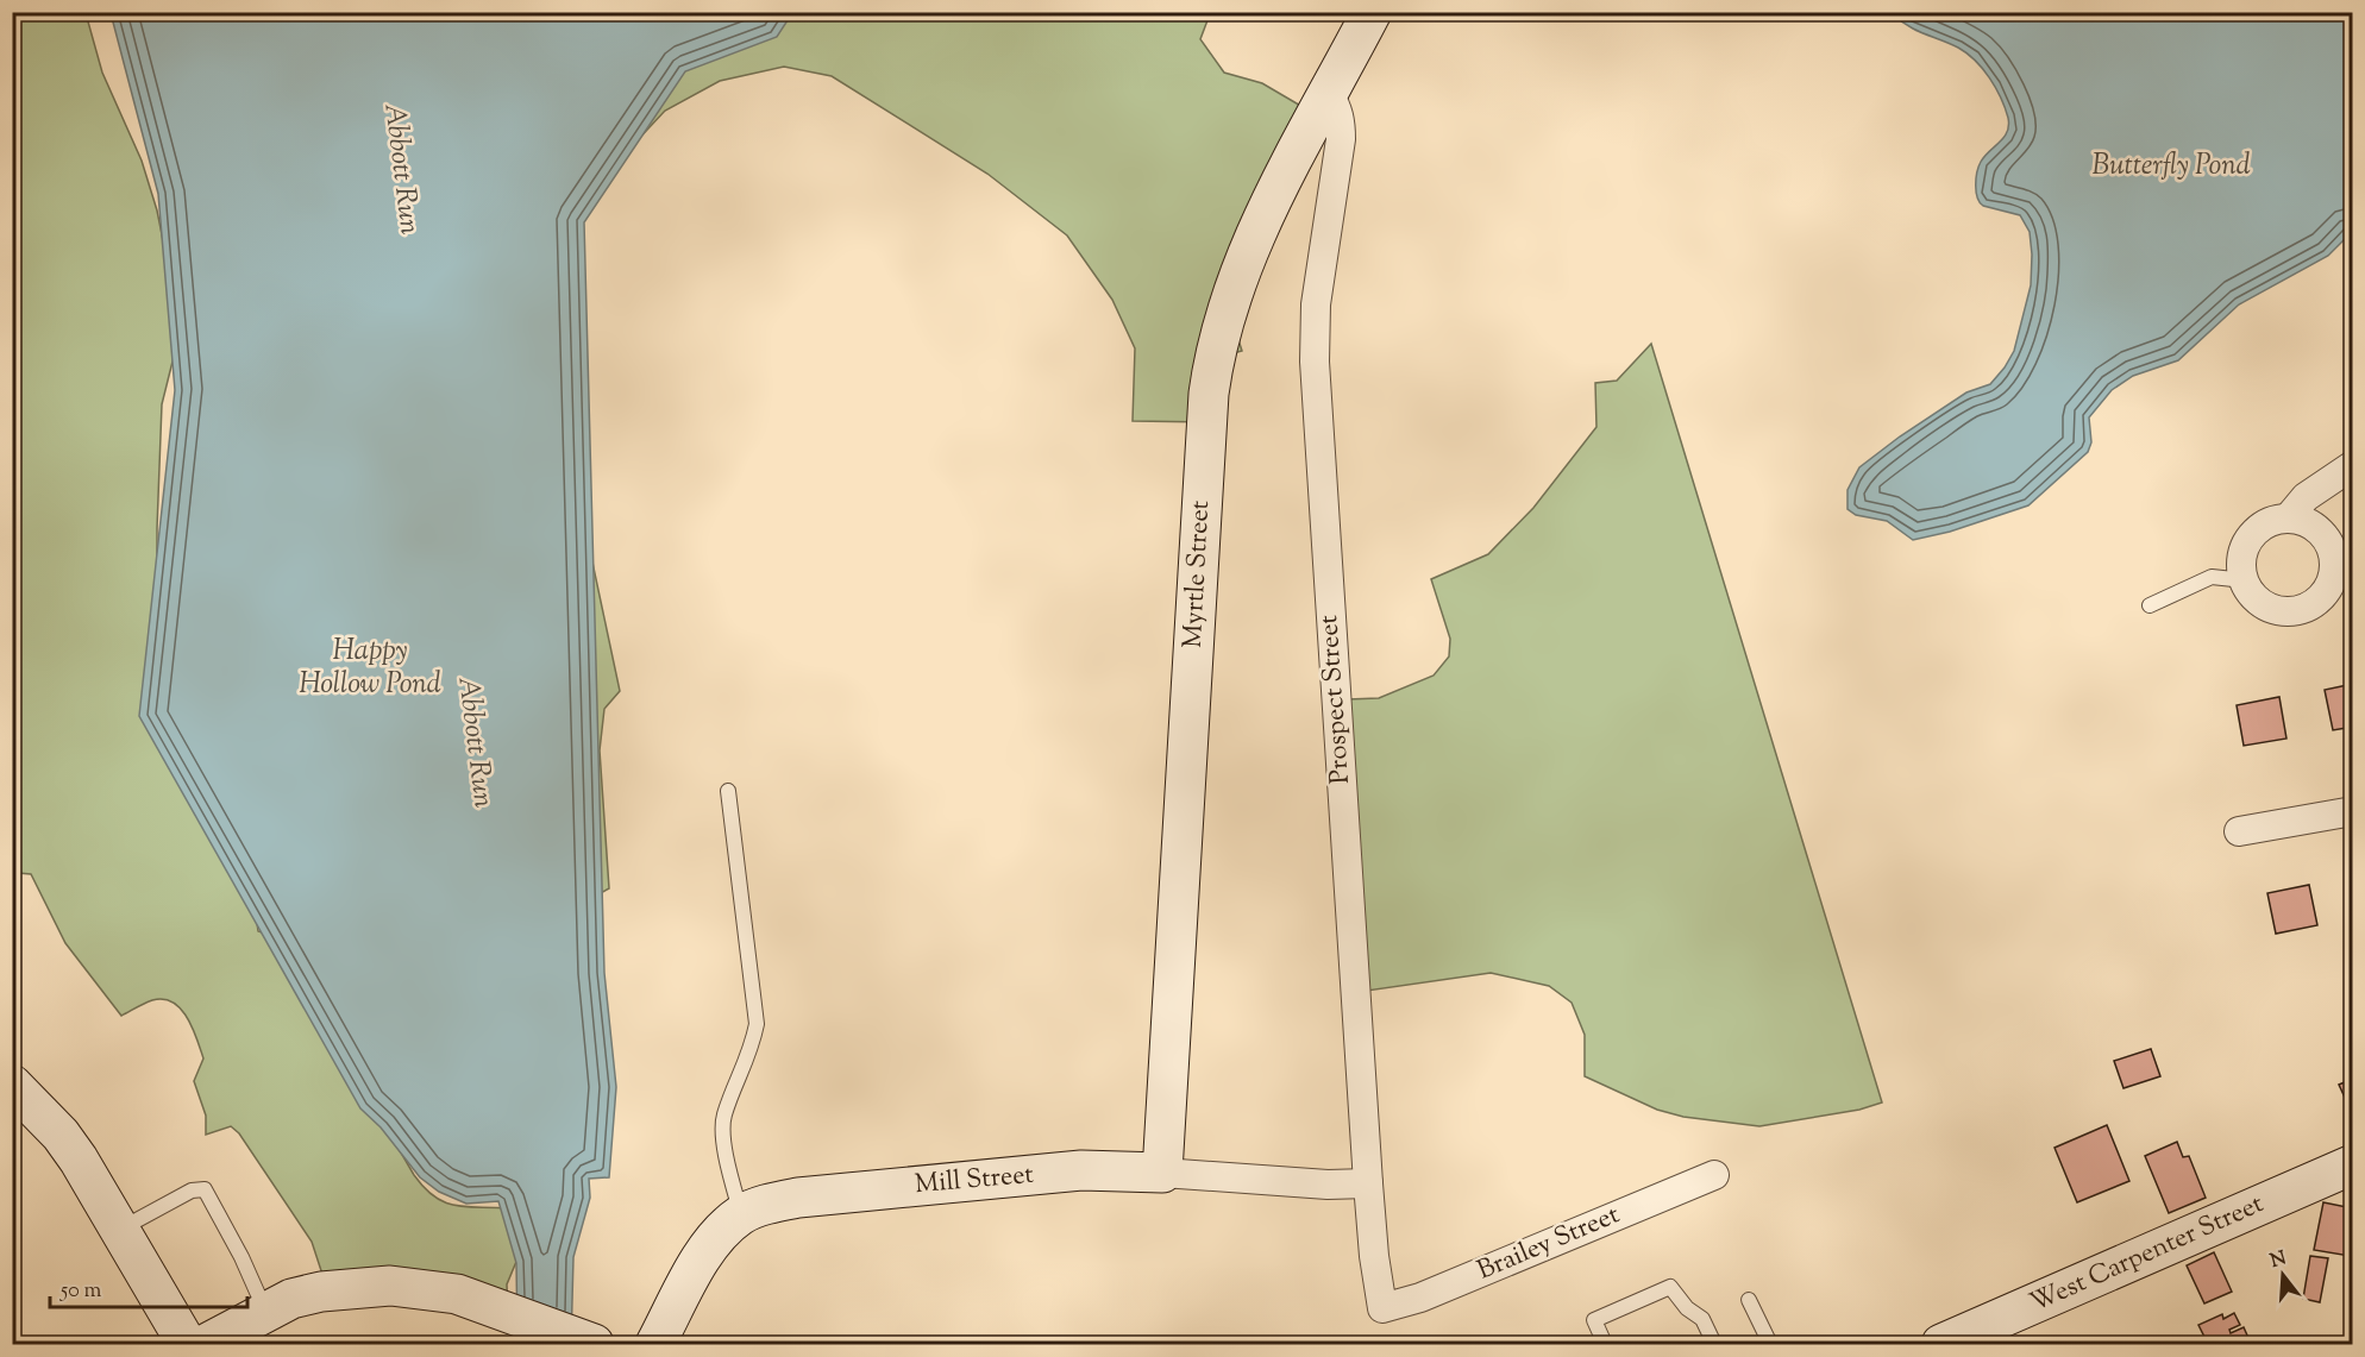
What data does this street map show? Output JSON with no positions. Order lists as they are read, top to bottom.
{
  "streets": {
    "street": [
      "Myrtle Street",
      "Prospect Street",
      "Mill Street",
      "Brailey Street",
      "West Carpenter Street"
    ]
  },
  "crossings": [
    ["Myrtle Street", "Prospect Street"],
    ["Myrtle Street", "Mill Street"],
    ["Prospect Street", "Mill Street"],
    ["Prospect Street", "Brailey Street"]
  ],
  "water": ["Butterfly Pond", "Abbott Run", "Happy Hollow Pond"],
  "scale_bar": "50 m",
  "north": "top"
}
